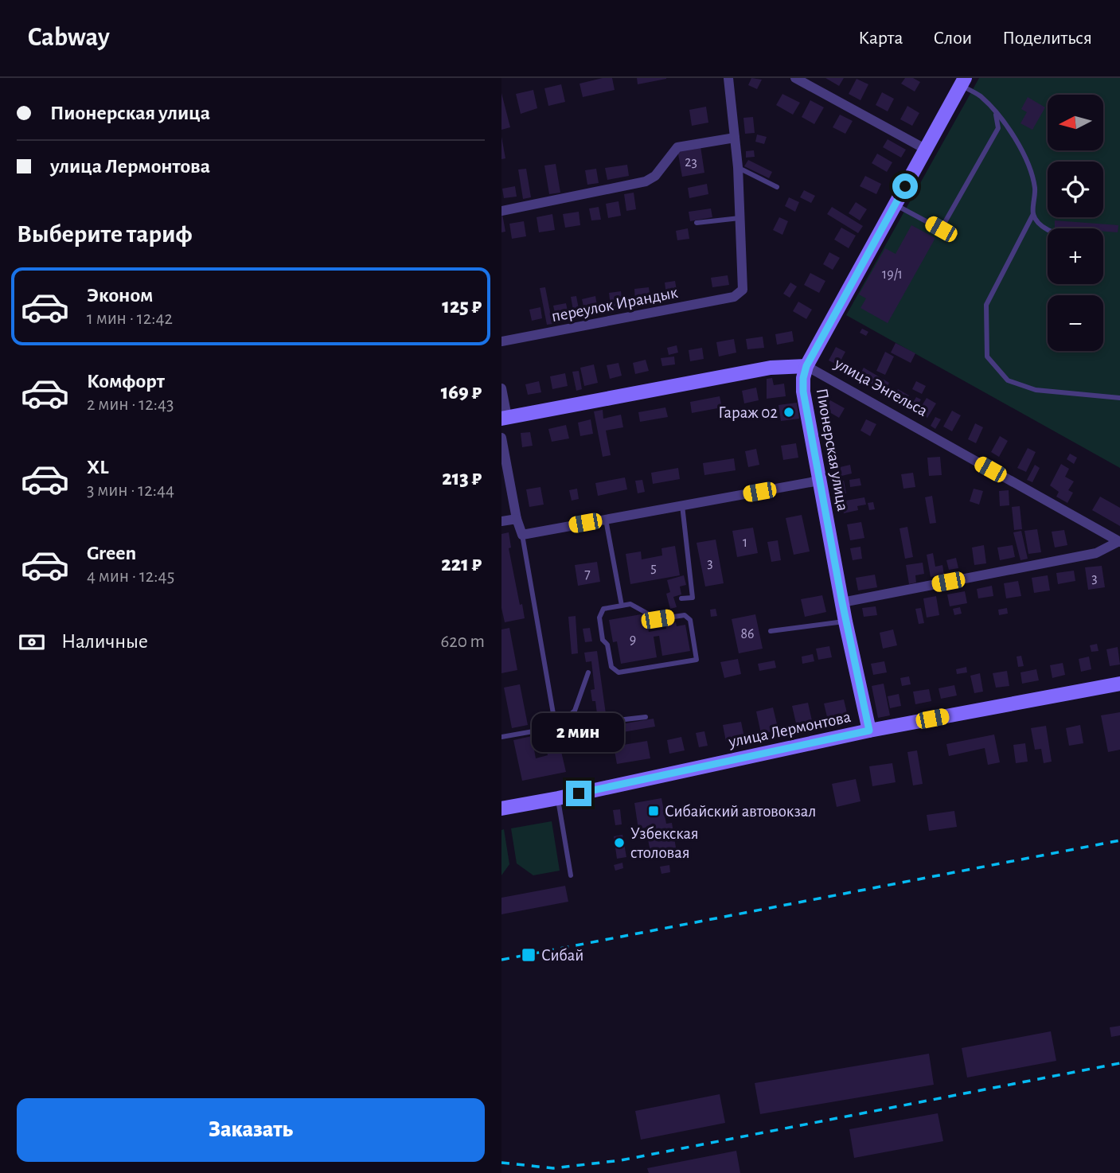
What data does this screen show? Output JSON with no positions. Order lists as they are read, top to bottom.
{
  "streets": {
    "street": [
      "переулок Ирандык",
      "улица Энгельса",
      "Пионерская улица",
      "улица Лермонтова"
    ]
  },
  "crossings": [
    ["улица Энгельса", "Пионерская улица"],
    ["Пионерская улица", "улица Лермонтова"]
  ],
  "places": {
    "other": ["Гараж 02", "Узбекская столовая"],
    "transit": ["Сибайский автовокзал", "Сибай"]
  },
  "house_numbers": [
    "23",
    "19/1",
    "1",
    "3",
    "5",
    "7",
    "3",
    "86",
    "9"
  ],
  "north": "left",
  "page": {
    "header": "Cabway",
    "nav": ["Карта", "Слои", "Поделиться"],
    "banner": ["Пионерская улица", "улица Лермонтова"],
    "map_buttons": ["+", "−"],
    "heading": "Выберите тариф",
    "list": [
      {
        "name": "Эконом",
        "note": "1 мин · 12:42",
        "value": "125 ₽"
      },
      {
        "name": "Комфорт",
        "note": "2 мин · 12:43",
        "value": "169 ₽"
      },
      {
        "name": "XL",
        "note": "3 мин · 12:44",
        "value": "213 ₽"
      },
      {
        "name": "Green",
        "note": "4 мин · 12:45",
        "value": "221 ₽"
      }
    ],
    "pay": ["Наличные", "620 m"],
    "bubble": "2 мин",
    "buttons": "Заказать"
  }
}
